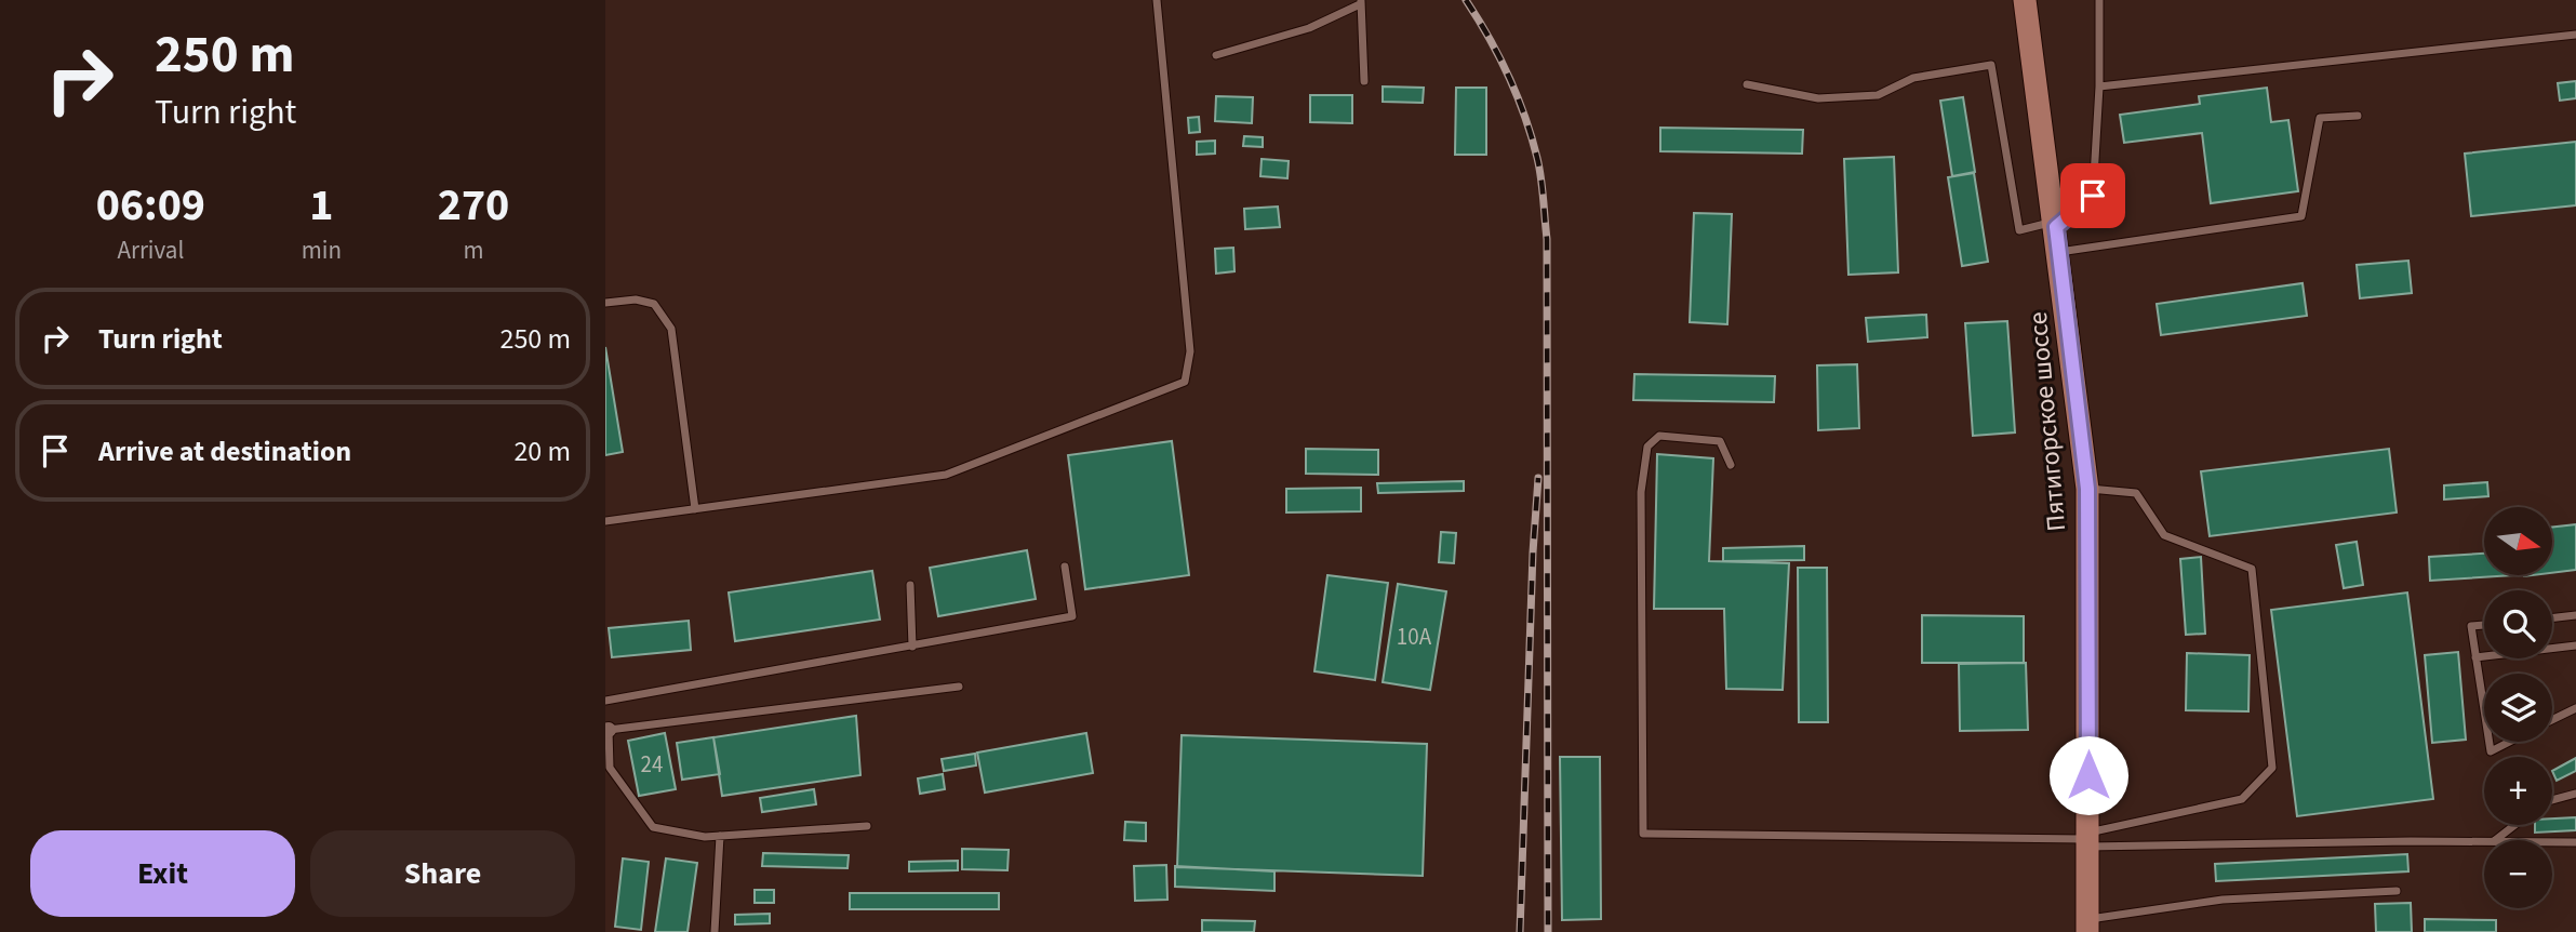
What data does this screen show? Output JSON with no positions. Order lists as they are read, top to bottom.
{
  "streets": {
    "main road": ["Пятигорское шоссе"]
  },
  "house_numbers": ["10А", "24"],
  "north": "right",
  "page": {
    "turn": ["250 m", "Turn right"],
    "eta": [
      "06:09",
      "Arrival",
      "1",
      "min",
      "270",
      "m"
    ],
    "list": [
      {
        "name": "Turn right",
        "value": "250 m"
      },
      {
        "name": "Arrive at destination",
        "value": "20 m"
      }
    ],
    "map_buttons": ["+", "−"],
    "buttons": ["Exit", "Share"]
  }
}
